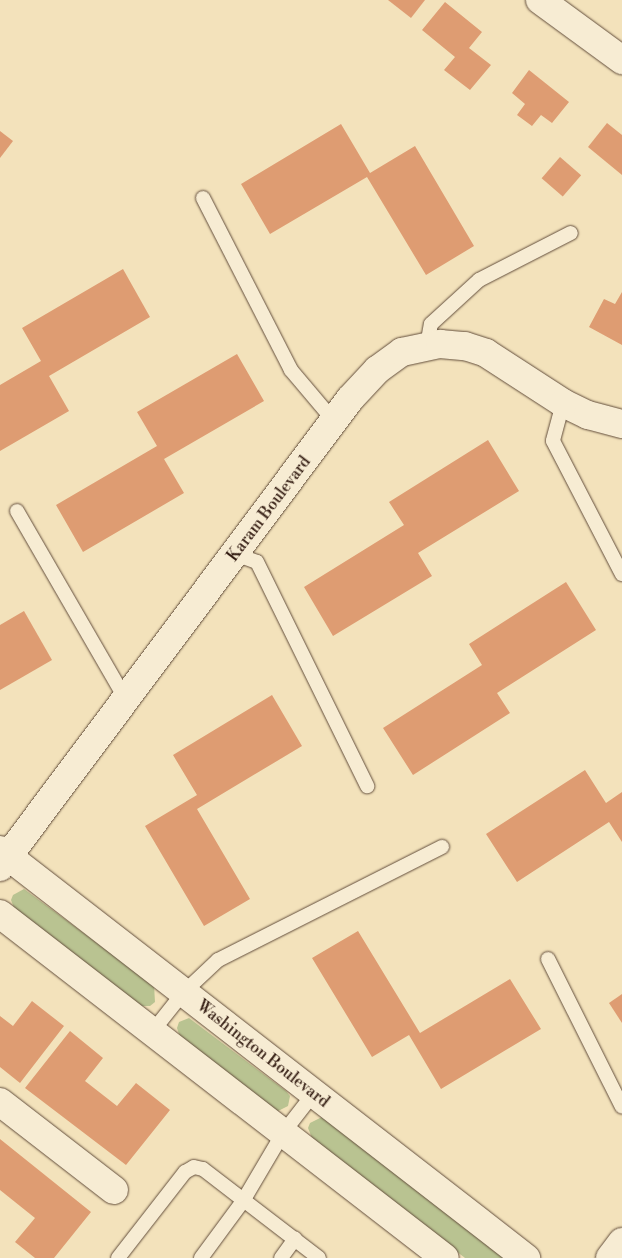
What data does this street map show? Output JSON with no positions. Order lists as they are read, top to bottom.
{
  "streets": {
    "street": ["Karam Boulevard", "Washington Boulevard"]
  },
  "crossings": [
    ["Karam Boulevard", "Washington Boulevard"]
  ]
}
